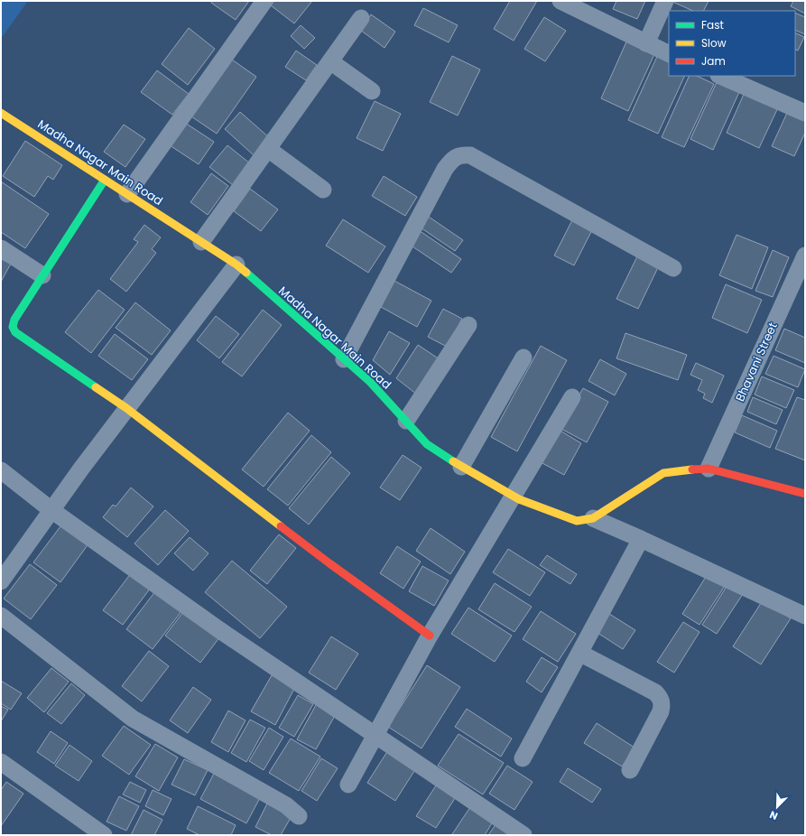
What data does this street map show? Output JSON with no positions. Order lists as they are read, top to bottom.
{
  "streets": {
    "street": ["Madha Nagar Main Road", "Bhavani Street"]
  },
  "crossings": [
    ["Madha Nagar Main Road", "Bhavani Street"]
  ],
  "legend": ["Fast", "Slow", "Jam"],
  "north": "bottom left"
}
